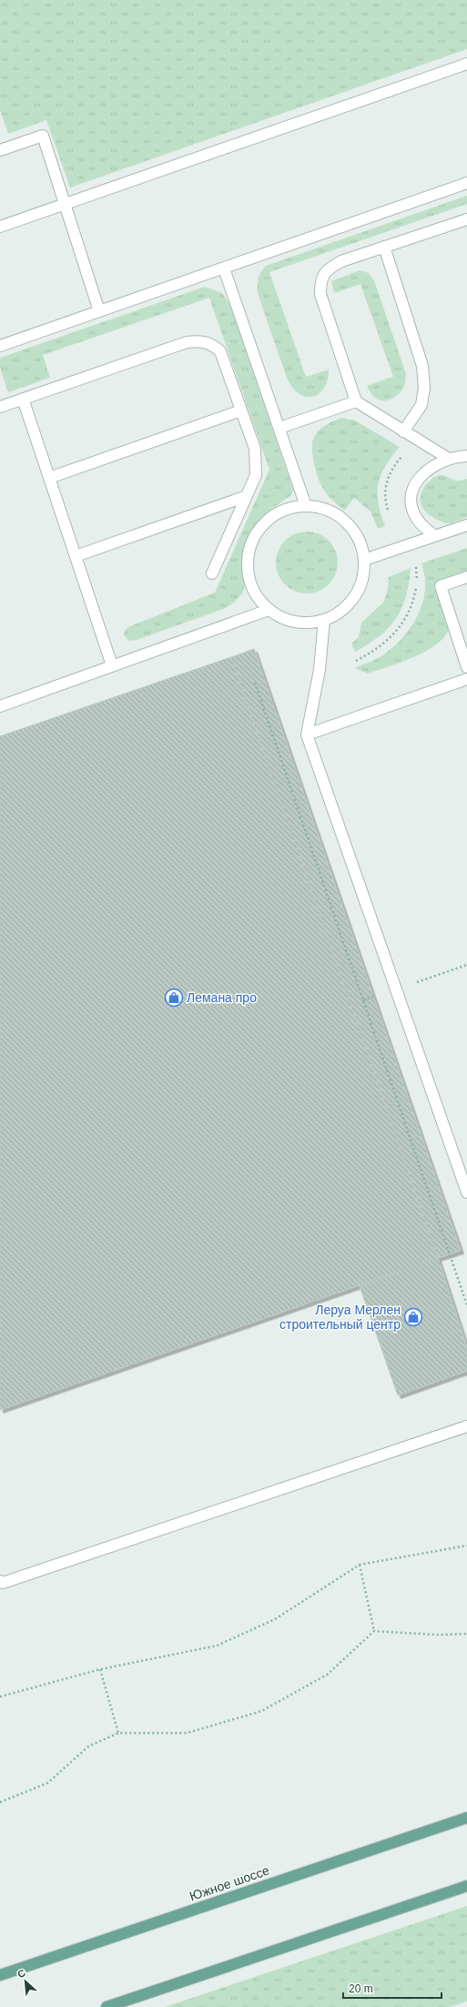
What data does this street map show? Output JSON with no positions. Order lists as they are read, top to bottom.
{
  "streets": {
    "main road": ["Южное шоссе"]
  },
  "places": {
    "shop": ["Лемана про", "Леруа Мерлен строительный центр"]
  },
  "scale_bar": "20 m",
  "north": "top left"
}
